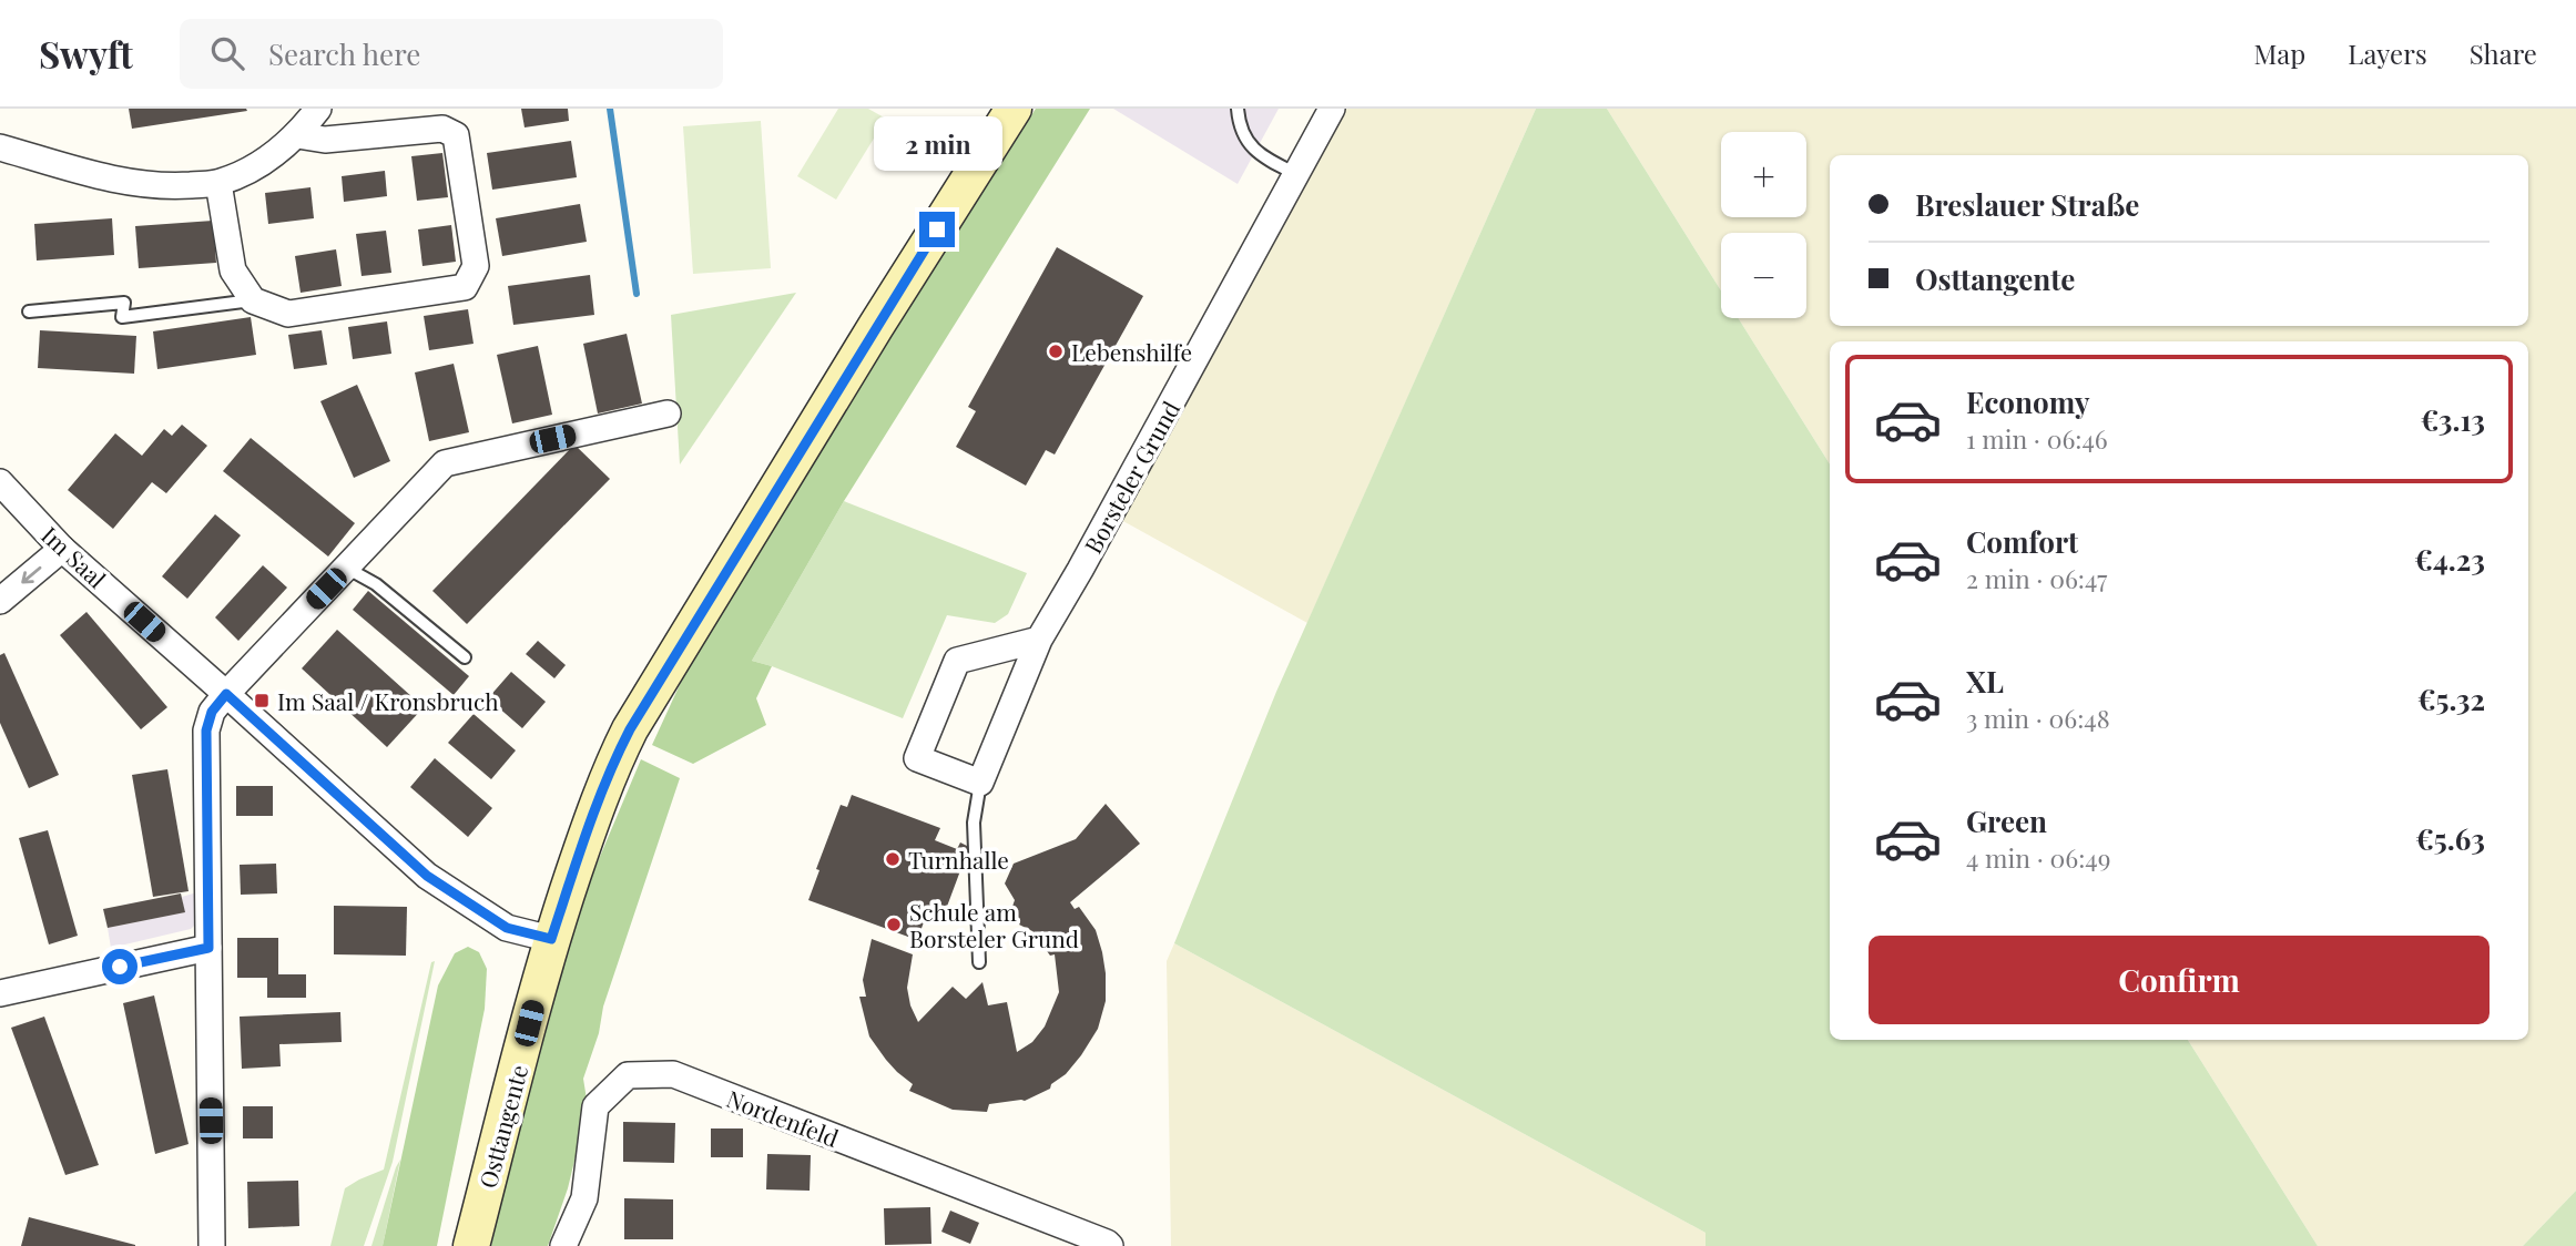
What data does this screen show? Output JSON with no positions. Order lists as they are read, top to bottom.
{
  "streets": {
    "main road": ["Osttangente"],
    "street": ["Borsteler Grund", "Im Saal", "Nordenfeld"]
  },
  "crossings": [
    ["Im Saal", "Osttangente"]
  ],
  "places": {
    "other": ["Lebenshilfe", "Turnhalle", "Schule am Borsteler Grund"],
    "transit": ["Im Saal / Kronsbruch"]
  },
  "page": {
    "header": "Swyft",
    "search": "Search here",
    "nav": ["Map", "Layers", "Share"],
    "bubble": "2 min",
    "map_buttons": ["+", "−"],
    "banner": ["Breslauer Straße", "Osttangente"],
    "list": [
      {
        "name": "Economy",
        "note": "1 min · 06:46",
        "value": "€3.13"
      },
      {
        "name": "Comfort",
        "note": "2 min · 06:47",
        "value": "€4.23"
      },
      {
        "name": "XL",
        "note": "3 min · 06:48",
        "value": "€5.32"
      },
      {
        "name": "Green",
        "note": "4 min · 06:49",
        "value": "€5.63"
      }
    ],
    "buttons": "Confirm"
  }
}
